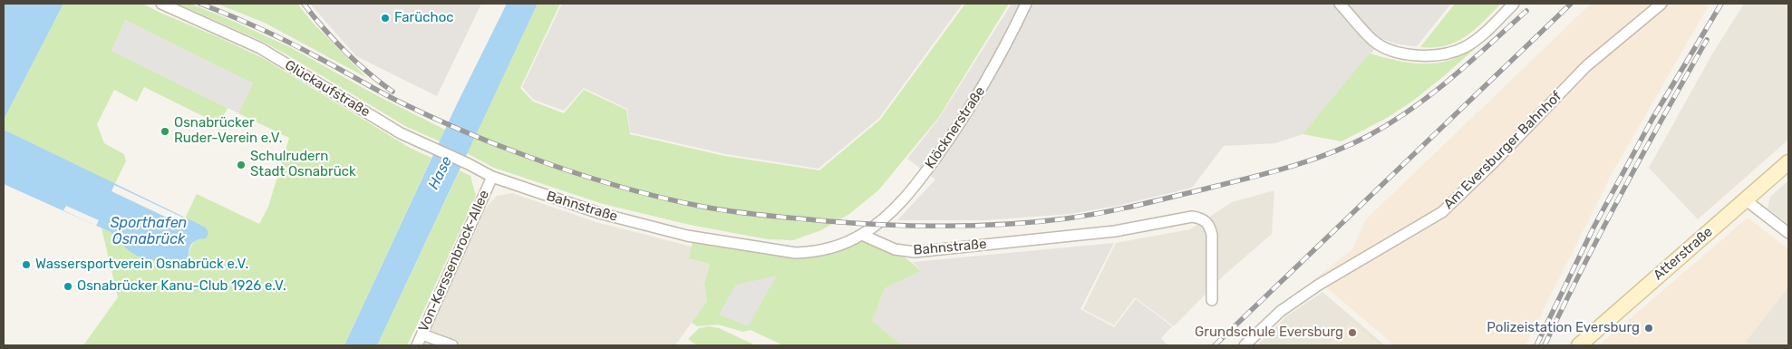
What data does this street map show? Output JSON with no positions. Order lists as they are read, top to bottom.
{
  "streets": {
    "street": [
      "Glückaufstraße",
      "Klöcknerstraße",
      "Am Eversburger Bahnhof",
      "Bahnstraße",
      "Atterstraße",
      "Von-Kerssenbrock-Allee"
    ]
  },
  "crossings": [
    ["Glückaufstraße", "Bahnstraße"],
    ["Glückaufstraße", "Von-Kerssenbrock-Allee"],
    ["Klöcknerstraße", "Bahnstraße"],
    ["Bahnstraße", "Von-Kerssenbrock-Allee"]
  ],
  "water": ["Hase", "Sporthafen Osnabrück"],
  "places": [
    "Farüchoc",
    "Osnabrücker Ruder-Verein e.V.",
    "Schulrudern Stadt Osnabrück",
    "Wassersportverein Osnabrück e.V.",
    "Osnabrücker Kanu-Club 1926 e.V.",
    "Polizeistation Eversburg",
    "Grundschule Eversburg"
  ]
}
